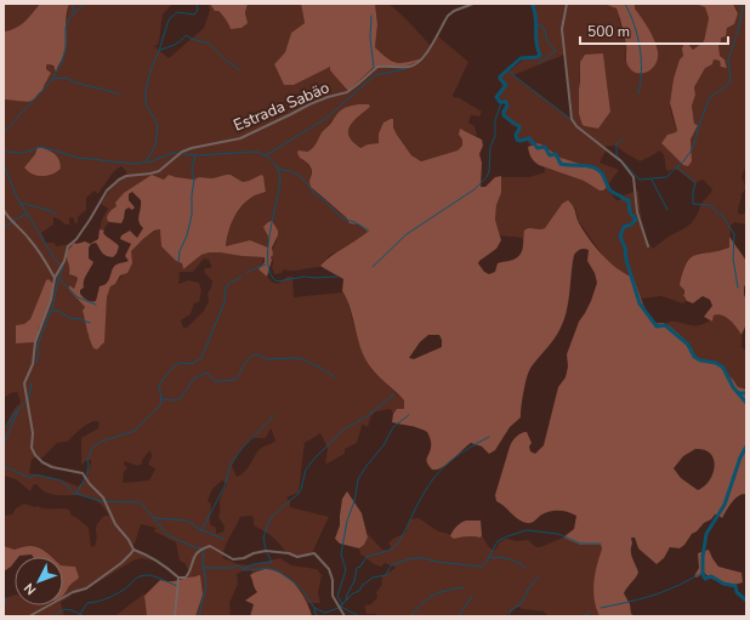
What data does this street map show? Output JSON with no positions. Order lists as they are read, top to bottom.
{
  "streets": {
    "street": ["Estrada Sabäo"]
  },
  "scale_bar": "500 m",
  "north": "bottom left"
}
